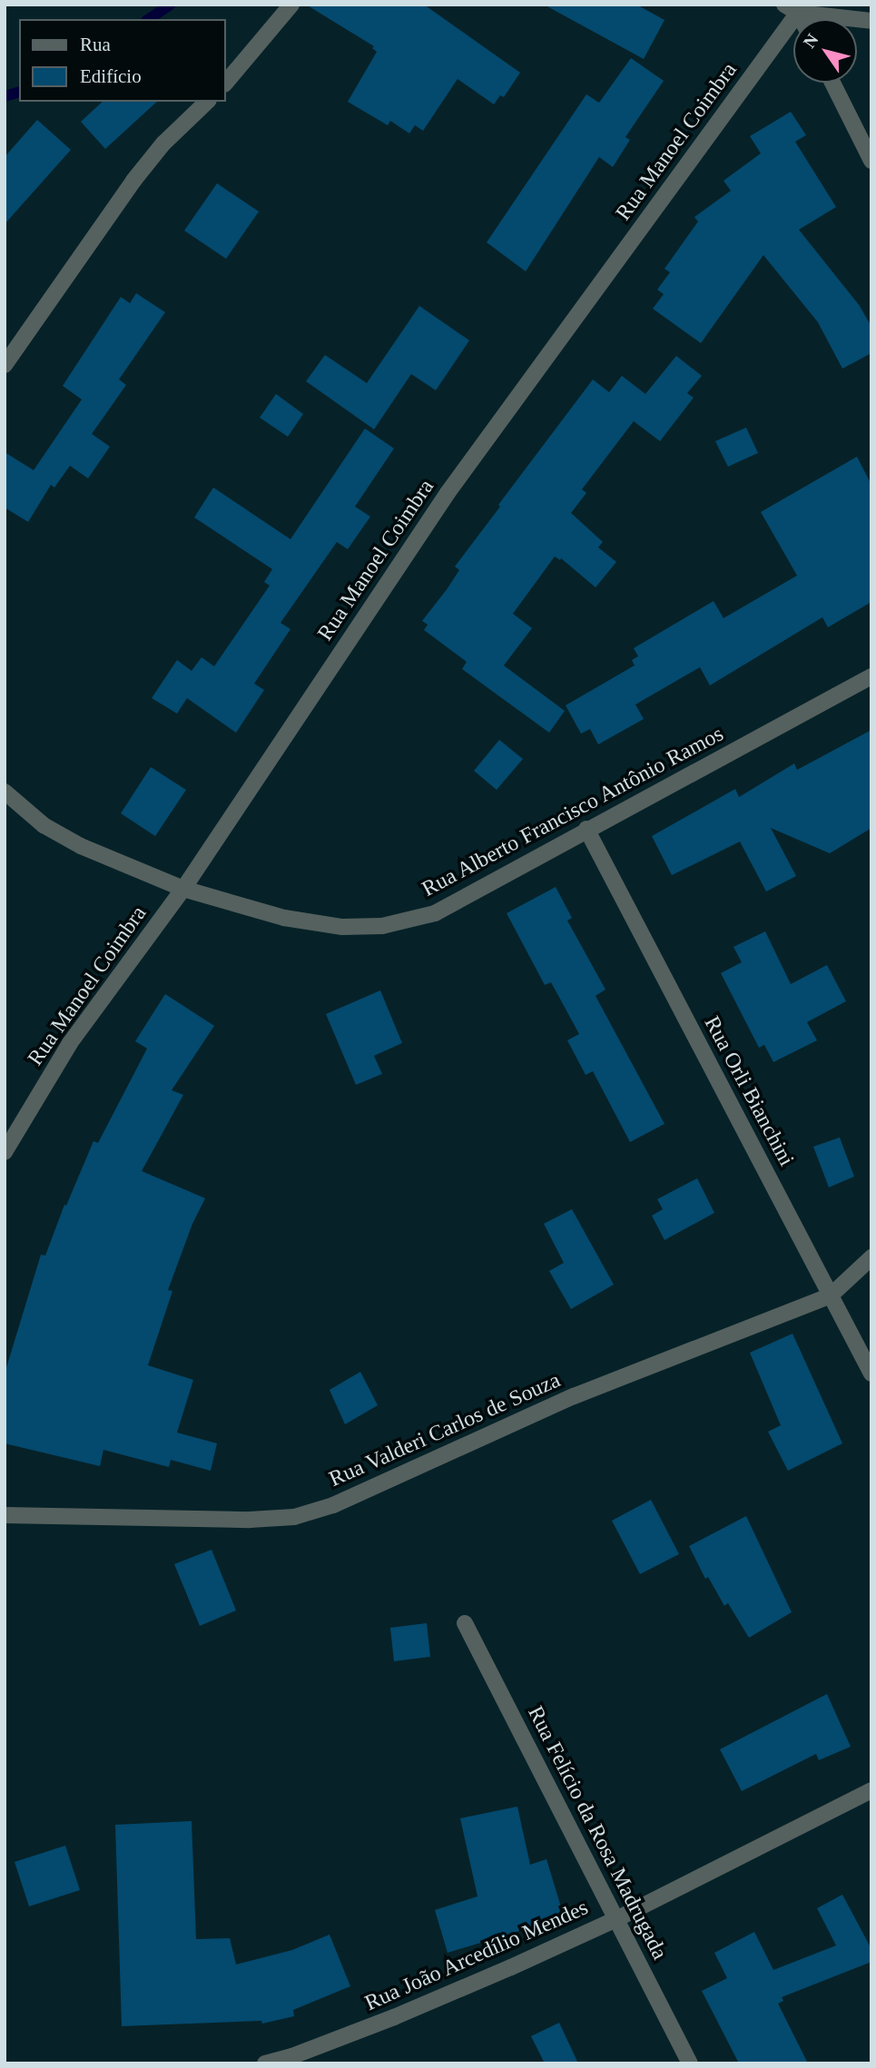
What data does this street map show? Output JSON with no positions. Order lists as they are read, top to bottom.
{
  "streets": {
    "street": [
      "Rua Manoel Coimbra",
      "Rua Alberto Francisco Antônio Ramos",
      "Rua Orli Bianchini",
      "Rua Valderi Carlos de Souza",
      "Rua Felício da Rosa Madrugada",
      "Rua João Arcedílio Mendes"
    ]
  },
  "crossings": [
    ["Rua Manoel Coimbra", "Rua Alberto Francisco Antônio Ramos"],
    ["Rua Alberto Francisco Antônio Ramos", "Rua Orli Bianchini"],
    ["Rua Orli Bianchini", "Rua Valderi Carlos de Souza"],
    ["Rua Felício da Rosa Madrugada", "Rua João Arcedílio Mendes"]
  ],
  "legend": ["Rua", "Edifício"],
  "north": "top left"
}
